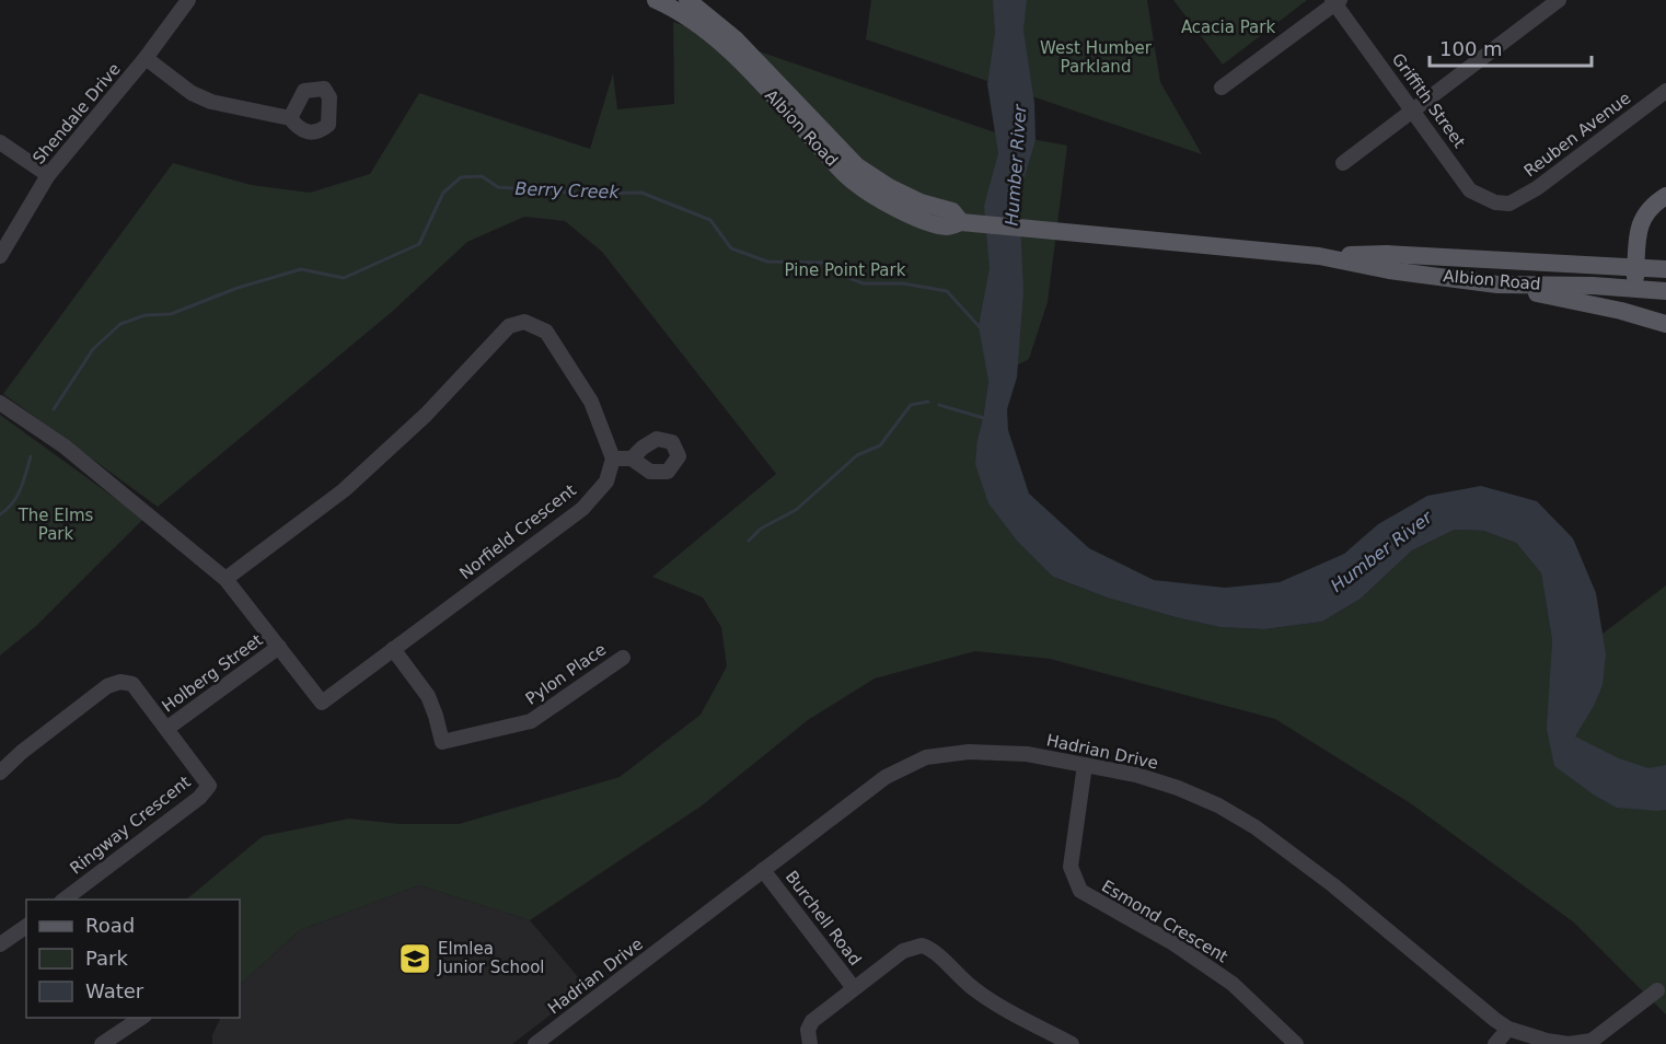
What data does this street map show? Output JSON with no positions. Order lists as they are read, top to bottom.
{
  "streets": {
    "main road": ["Albion Road"],
    "street": [
      "Griffith Street",
      "Shendale Drive",
      "Reuben Avenue",
      "Norfield Crescent",
      "Holberg Street",
      "Pylon Place",
      "Hadrian Drive",
      "Ringway Crescent",
      "Burchell Road",
      "Esmond Crescent"
    ]
  },
  "crossings": [
    ["Griffith Street", "Reuben Avenue"],
    ["Norfield Crescent", "Holberg Street"],
    ["Norfield Crescent", "Pylon Place"],
    ["Holberg Street", "Ringway Crescent"],
    ["Hadrian Drive", "Burchell Road"],
    ["Hadrian Drive", "Esmond Crescent"]
  ],
  "water": ["Humber River", "Berry Creek"],
  "parks": [
    "Acacia Park",
    "West Humber Parkland",
    "Pine Point Park",
    "The Elms Park"
  ],
  "places": {
    "school or university": ["Elmlea Junior School"]
  },
  "legend": ["Road", "Park", "Water"],
  "scale_bar": "100 m"
}
